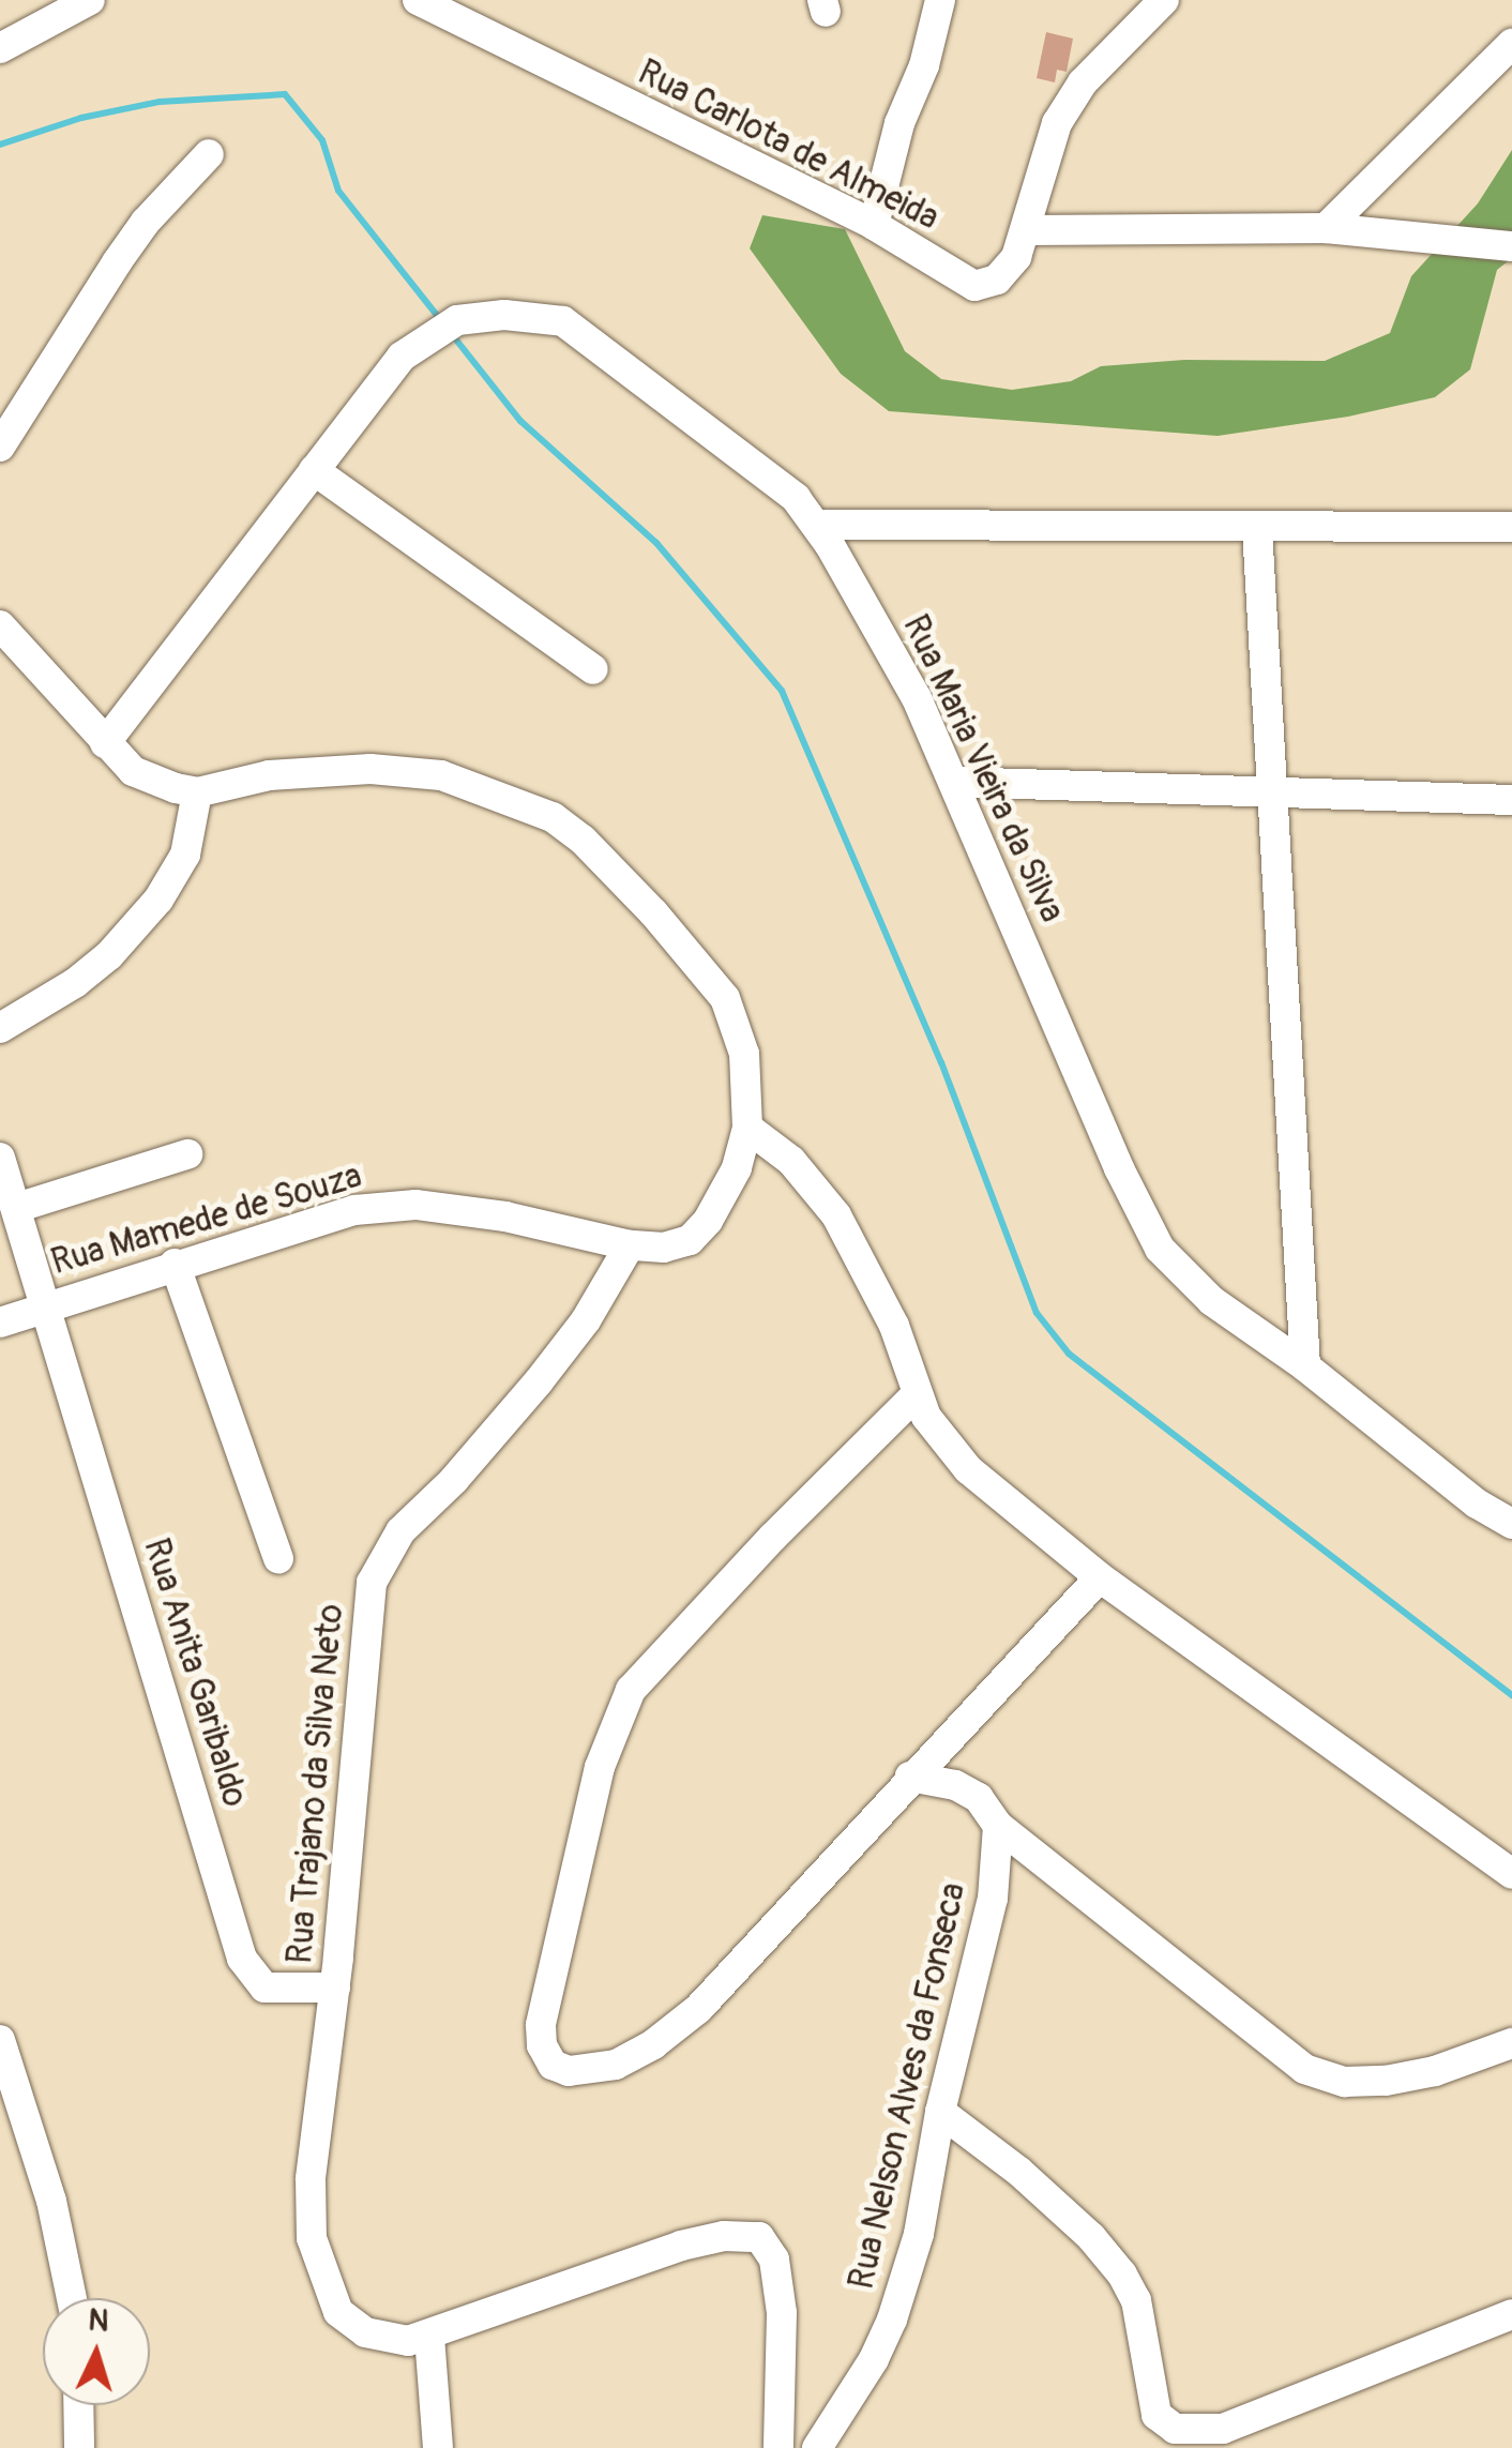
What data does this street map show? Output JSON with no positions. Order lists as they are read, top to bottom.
{
  "streets": {
    "street": [
      "Rua Carlota de Almeida",
      "Rua Maria Vieira da Silva",
      "Rua Mamede de Souza",
      "Rua Anita Garibaldo",
      "Rua Trajano da Silva Neto",
      "Rua Nelson Alves da Fonseca"
    ]
  },
  "crossings": [
    ["Rua Mamede de Souza", "Rua Anita Garibaldo"],
    ["Rua Mamede de Souza", "Rua Trajano da Silva Neto"],
    ["Rua Anita Garibaldo", "Rua Trajano da Silva Neto"]
  ],
  "north": "top"
}
